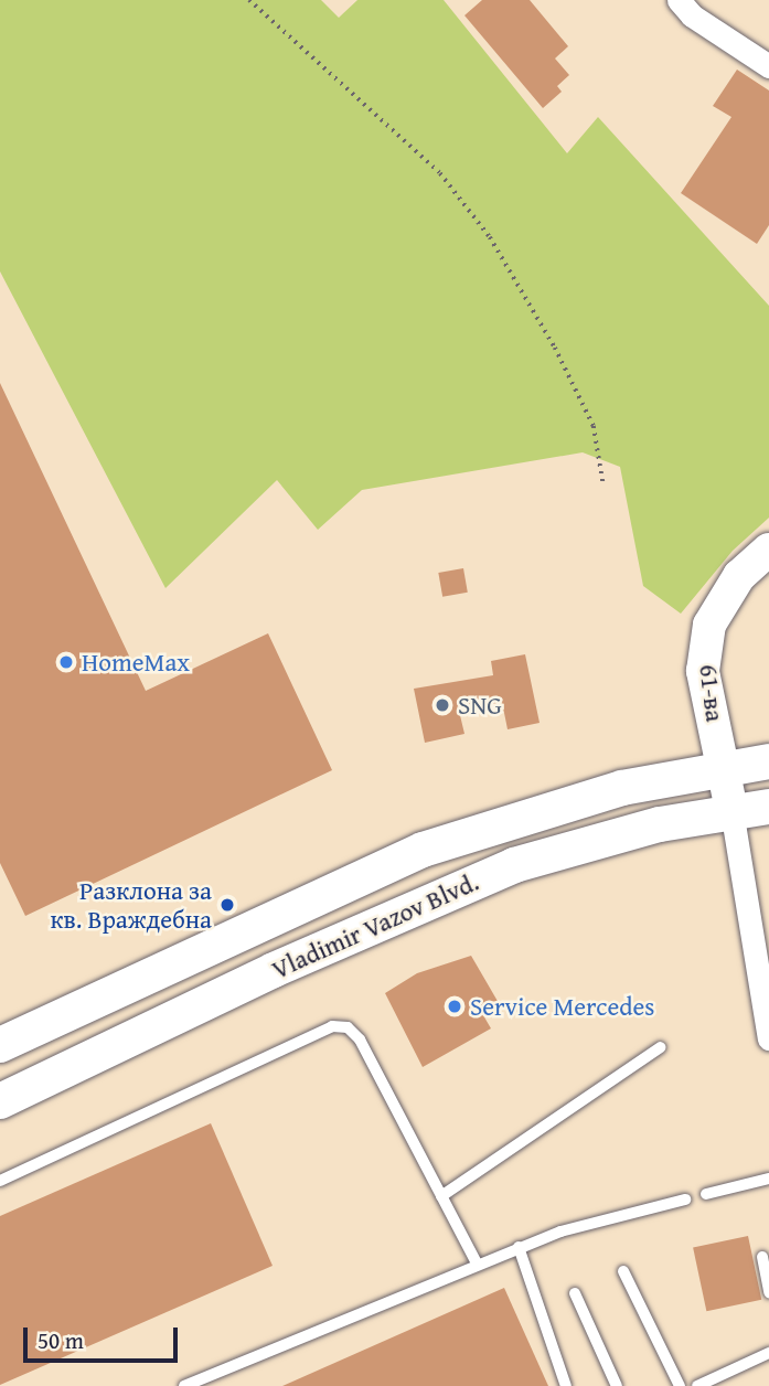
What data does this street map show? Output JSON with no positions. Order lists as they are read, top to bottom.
{
  "streets": {
    "main road": ["Vladimir Vazov Blvd."],
    "street": ["61-ва"]
  },
  "crossings": [
    ["61-ва", "Vladimir Vazov Blvd."]
  ],
  "places": [
    "HomeMax",
    "SNG",
    "Разклона за кв. Враждебна",
    "Service Mercedes"
  ],
  "scale_bar": "50 m"
}
